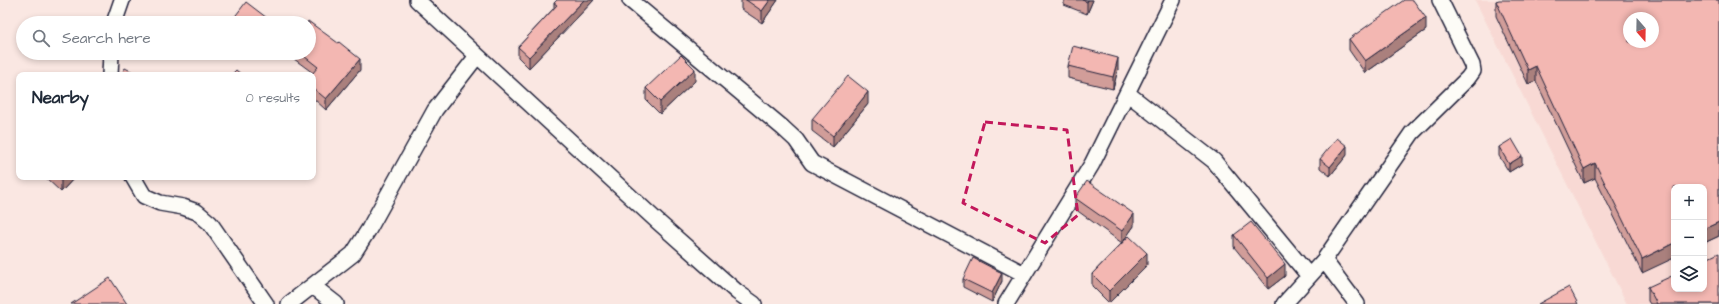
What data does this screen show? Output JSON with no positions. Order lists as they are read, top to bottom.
{
  "north": "bottom",
  "page": {
    "search": "Search here",
    "heading": ["Nearby", "0 results"],
    "map_buttons": ["+", "−"]
  }
}
